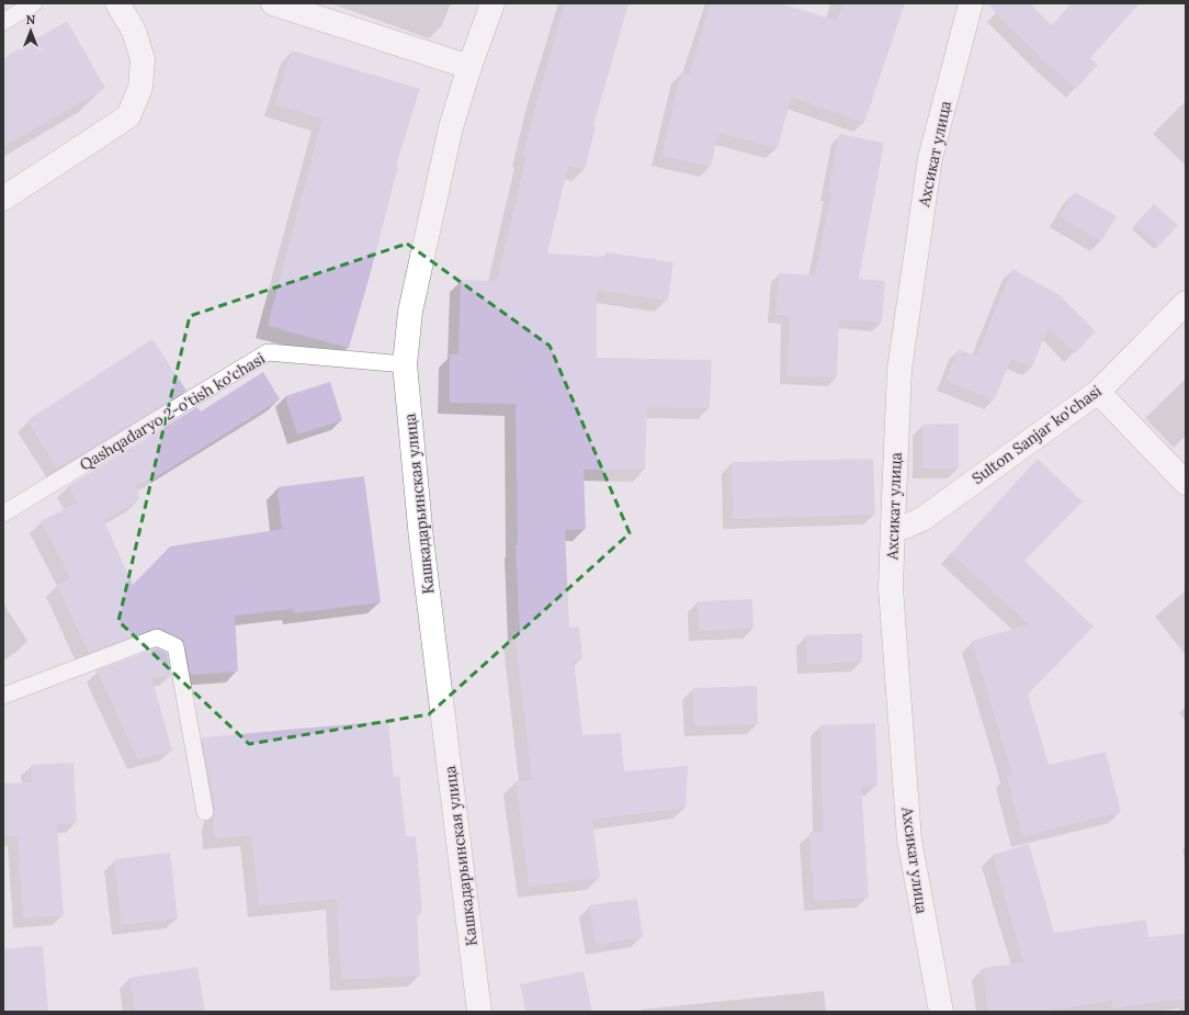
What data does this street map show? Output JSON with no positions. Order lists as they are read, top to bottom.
{
  "streets": {
    "street": ["Ахсикат улица", "Sulton Sanjar ko'chasi", "Кашкадарьинская улица"],
    "lane": ["Qashqadaryo 2-o'tish ko'chasi"]
  },
  "crossings": [
    ["Ахсикат улица", "Sulton Sanjar ko'chasi"],
    ["Qashqadaryo 2-o'tish ko'chasi", "Кашкадарьинская улица"]
  ],
  "north": "top"
}
